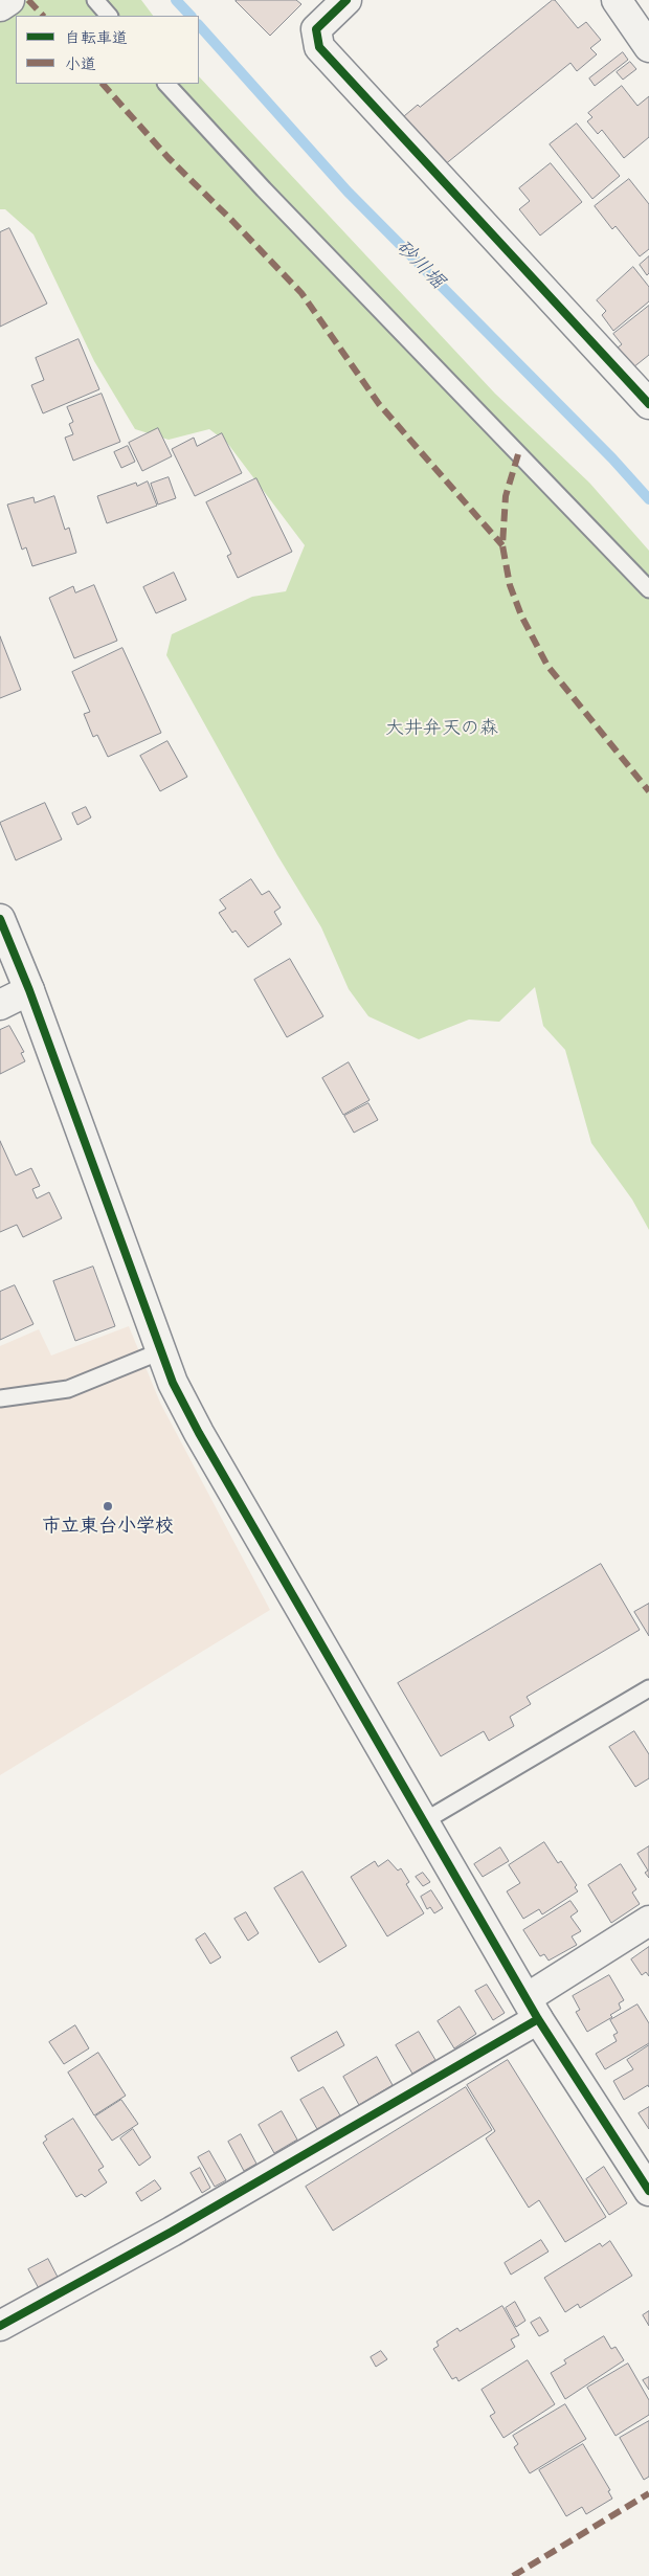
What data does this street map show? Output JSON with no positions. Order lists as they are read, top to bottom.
{
  "water": ["砂川堀"],
  "parks": ["大井弁天の森"],
  "places": ["市立東台小学校"],
  "legend": ["自転車道", "小道"]
}
